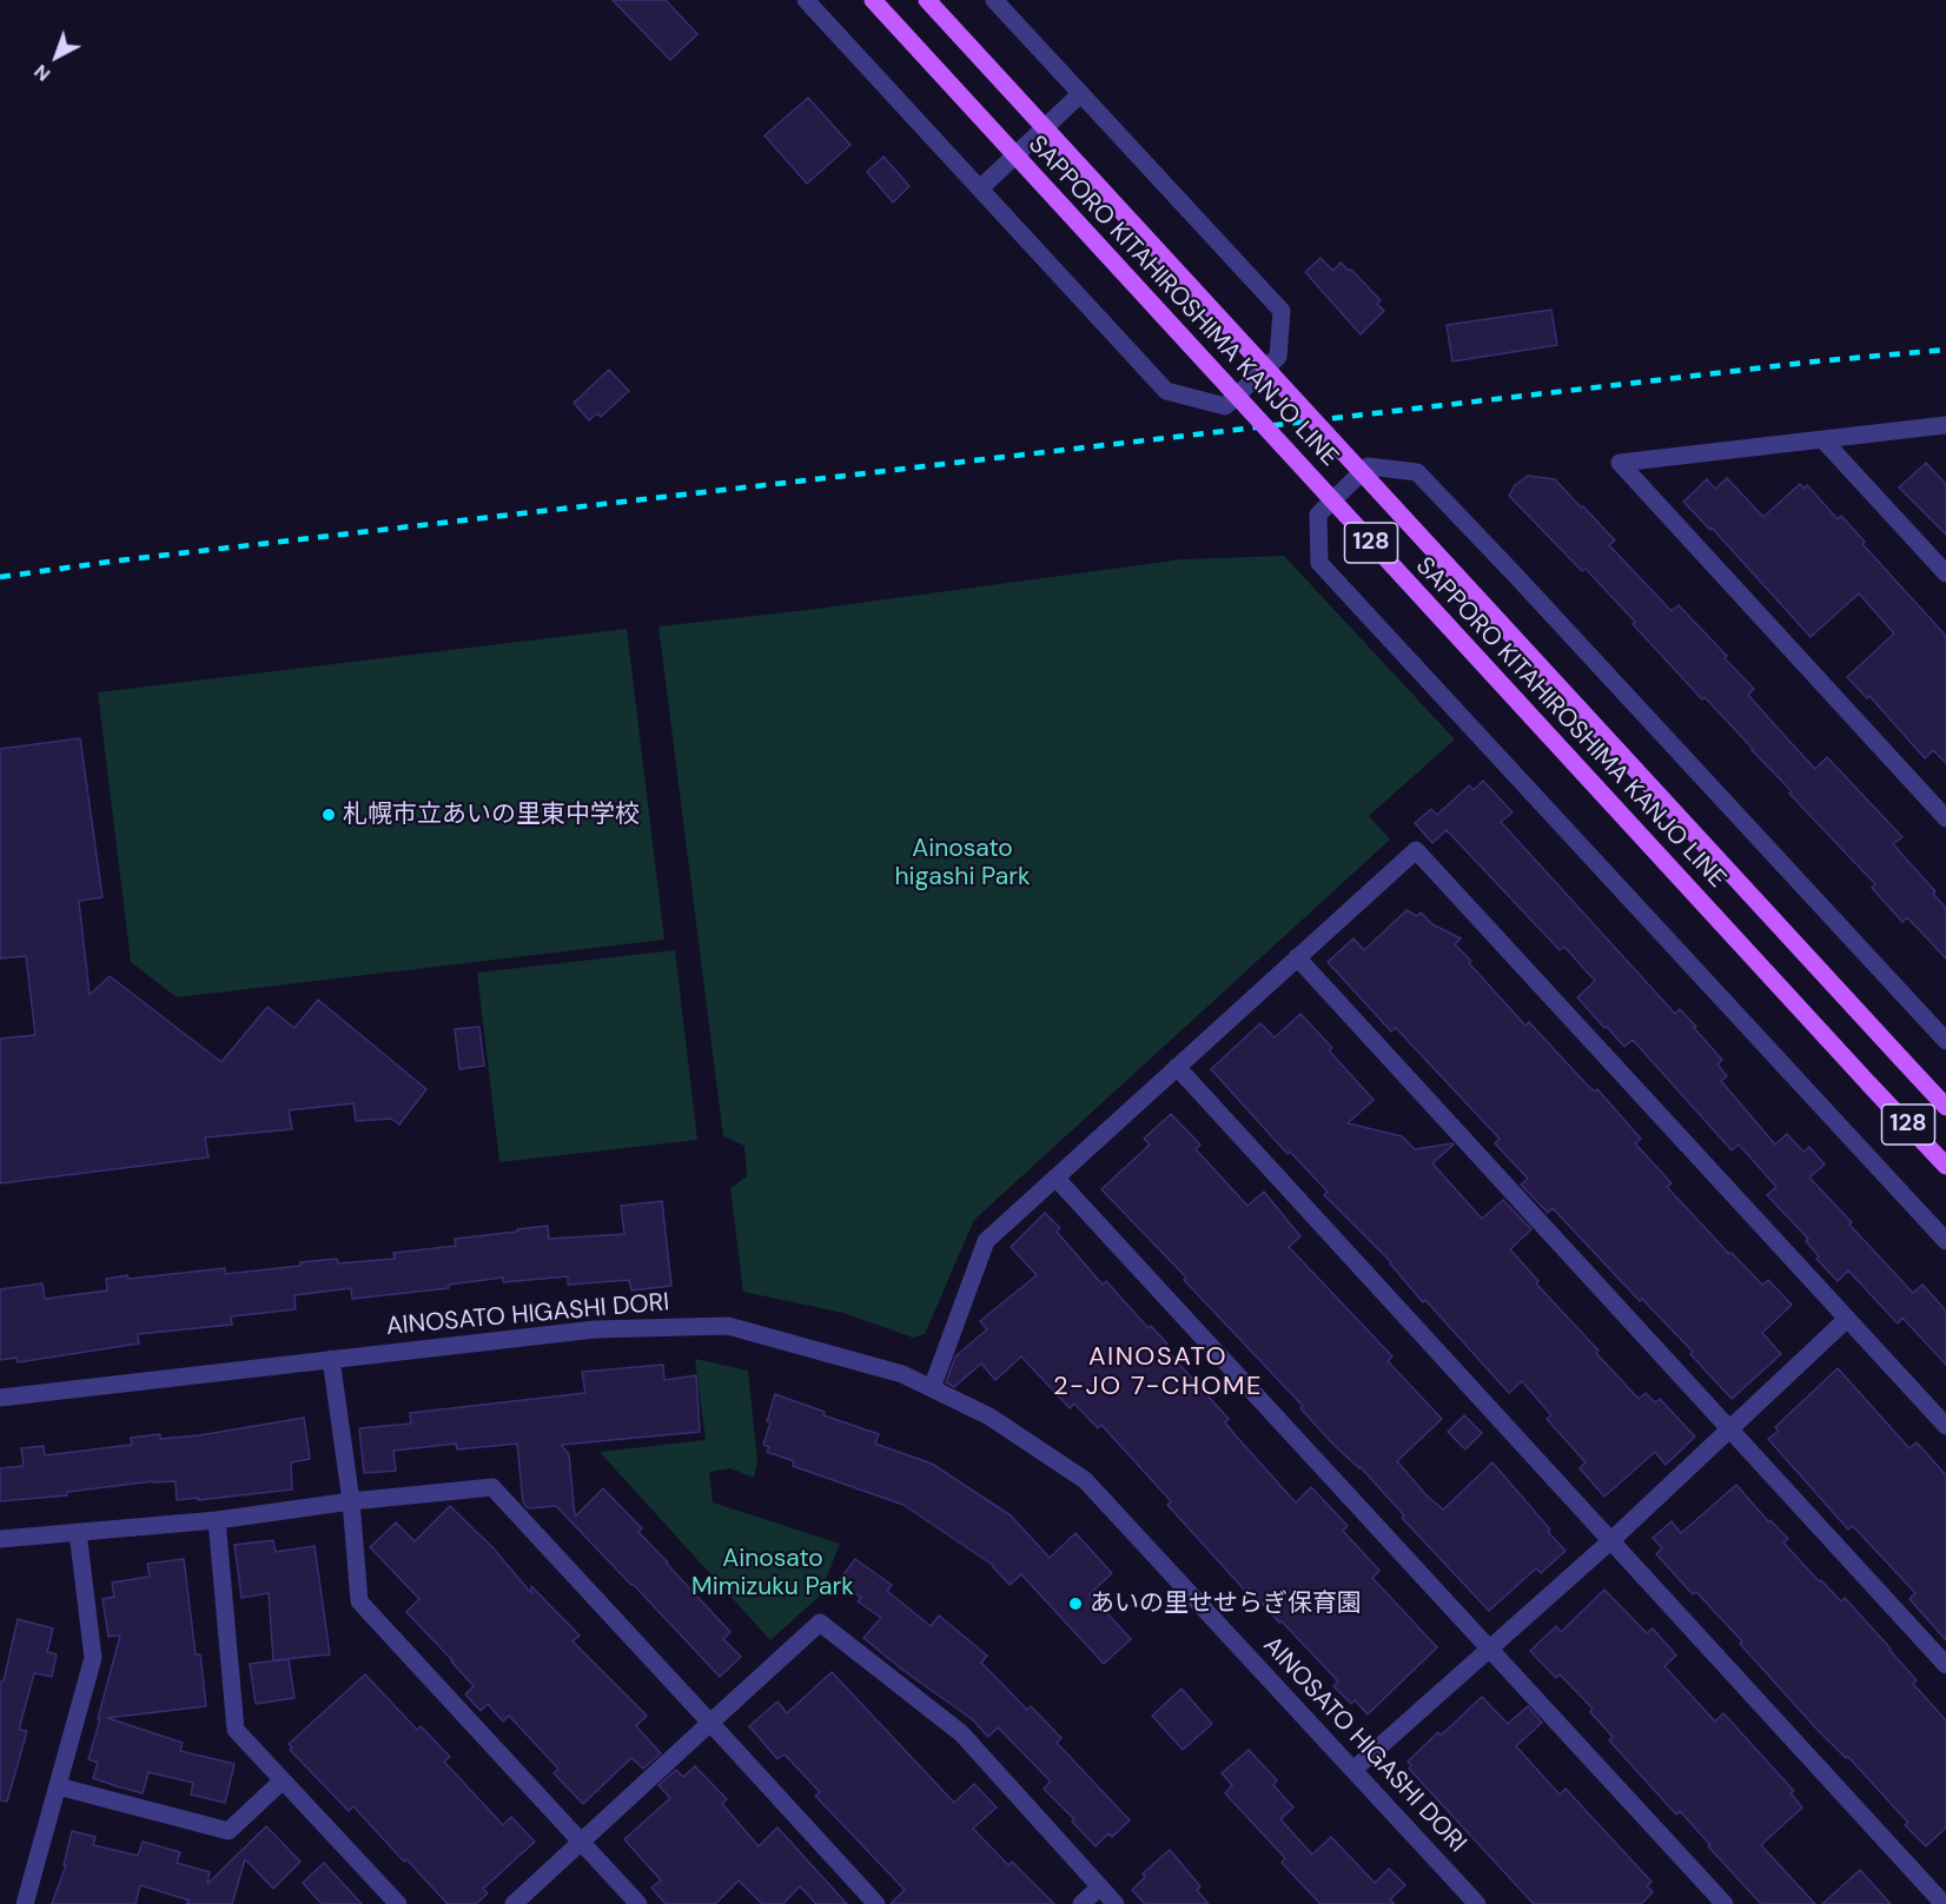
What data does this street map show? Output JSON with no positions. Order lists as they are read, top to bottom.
{
  "streets": {
    "main road": ["SAPPORO KITAHIROSHIMA KANJO LINE", "128"],
    "street": ["AINOSATO HIGASHI DORI"]
  },
  "districts": ["AINOSATO 2-JO 7-CHOME"],
  "parks": ["Ainosato higashi Park", "Ainosato Mimizuku Park"],
  "places": ["札幌市立あいの里東中学校", "あいの里せせらぎ保育園"],
  "north": "bottom left"
}
